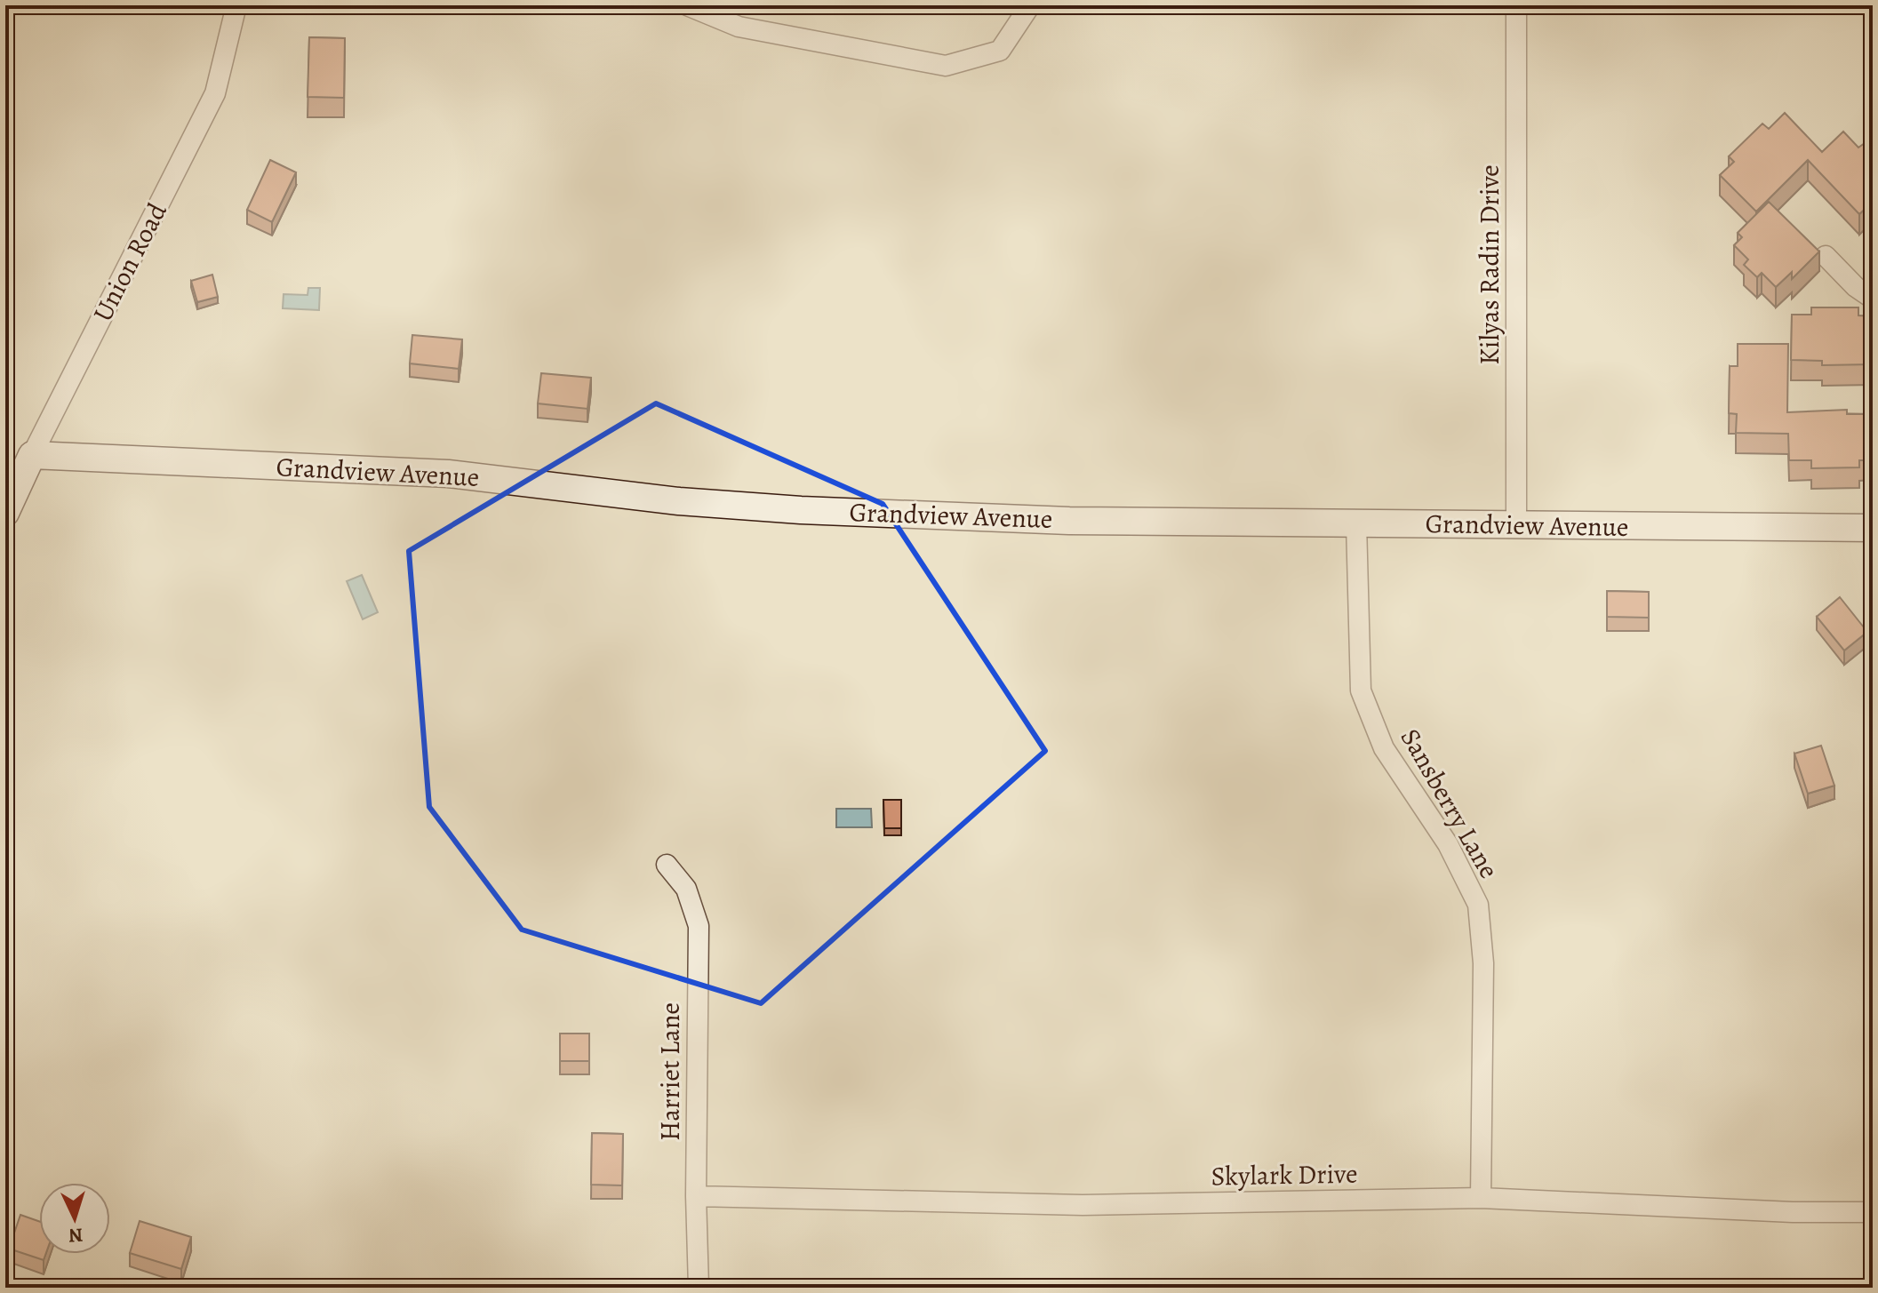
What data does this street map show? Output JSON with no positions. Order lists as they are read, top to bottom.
{
  "streets": {
    "street": [
      "Union Road",
      "Kilyas Radin Drive",
      "Grandview Avenue",
      "Sansberry Lane",
      "Harriet Lane",
      "Skylark Drive"
    ]
  },
  "crossings": [
    ["Union Road", "Grandview Avenue"],
    ["Kilyas Radin Drive", "Grandview Avenue"],
    ["Grandview Avenue", "Sansberry Lane"],
    ["Sansberry Lane", "Skylark Drive"],
    ["Harriet Lane", "Skylark Drive"]
  ],
  "north": "bottom"
}
